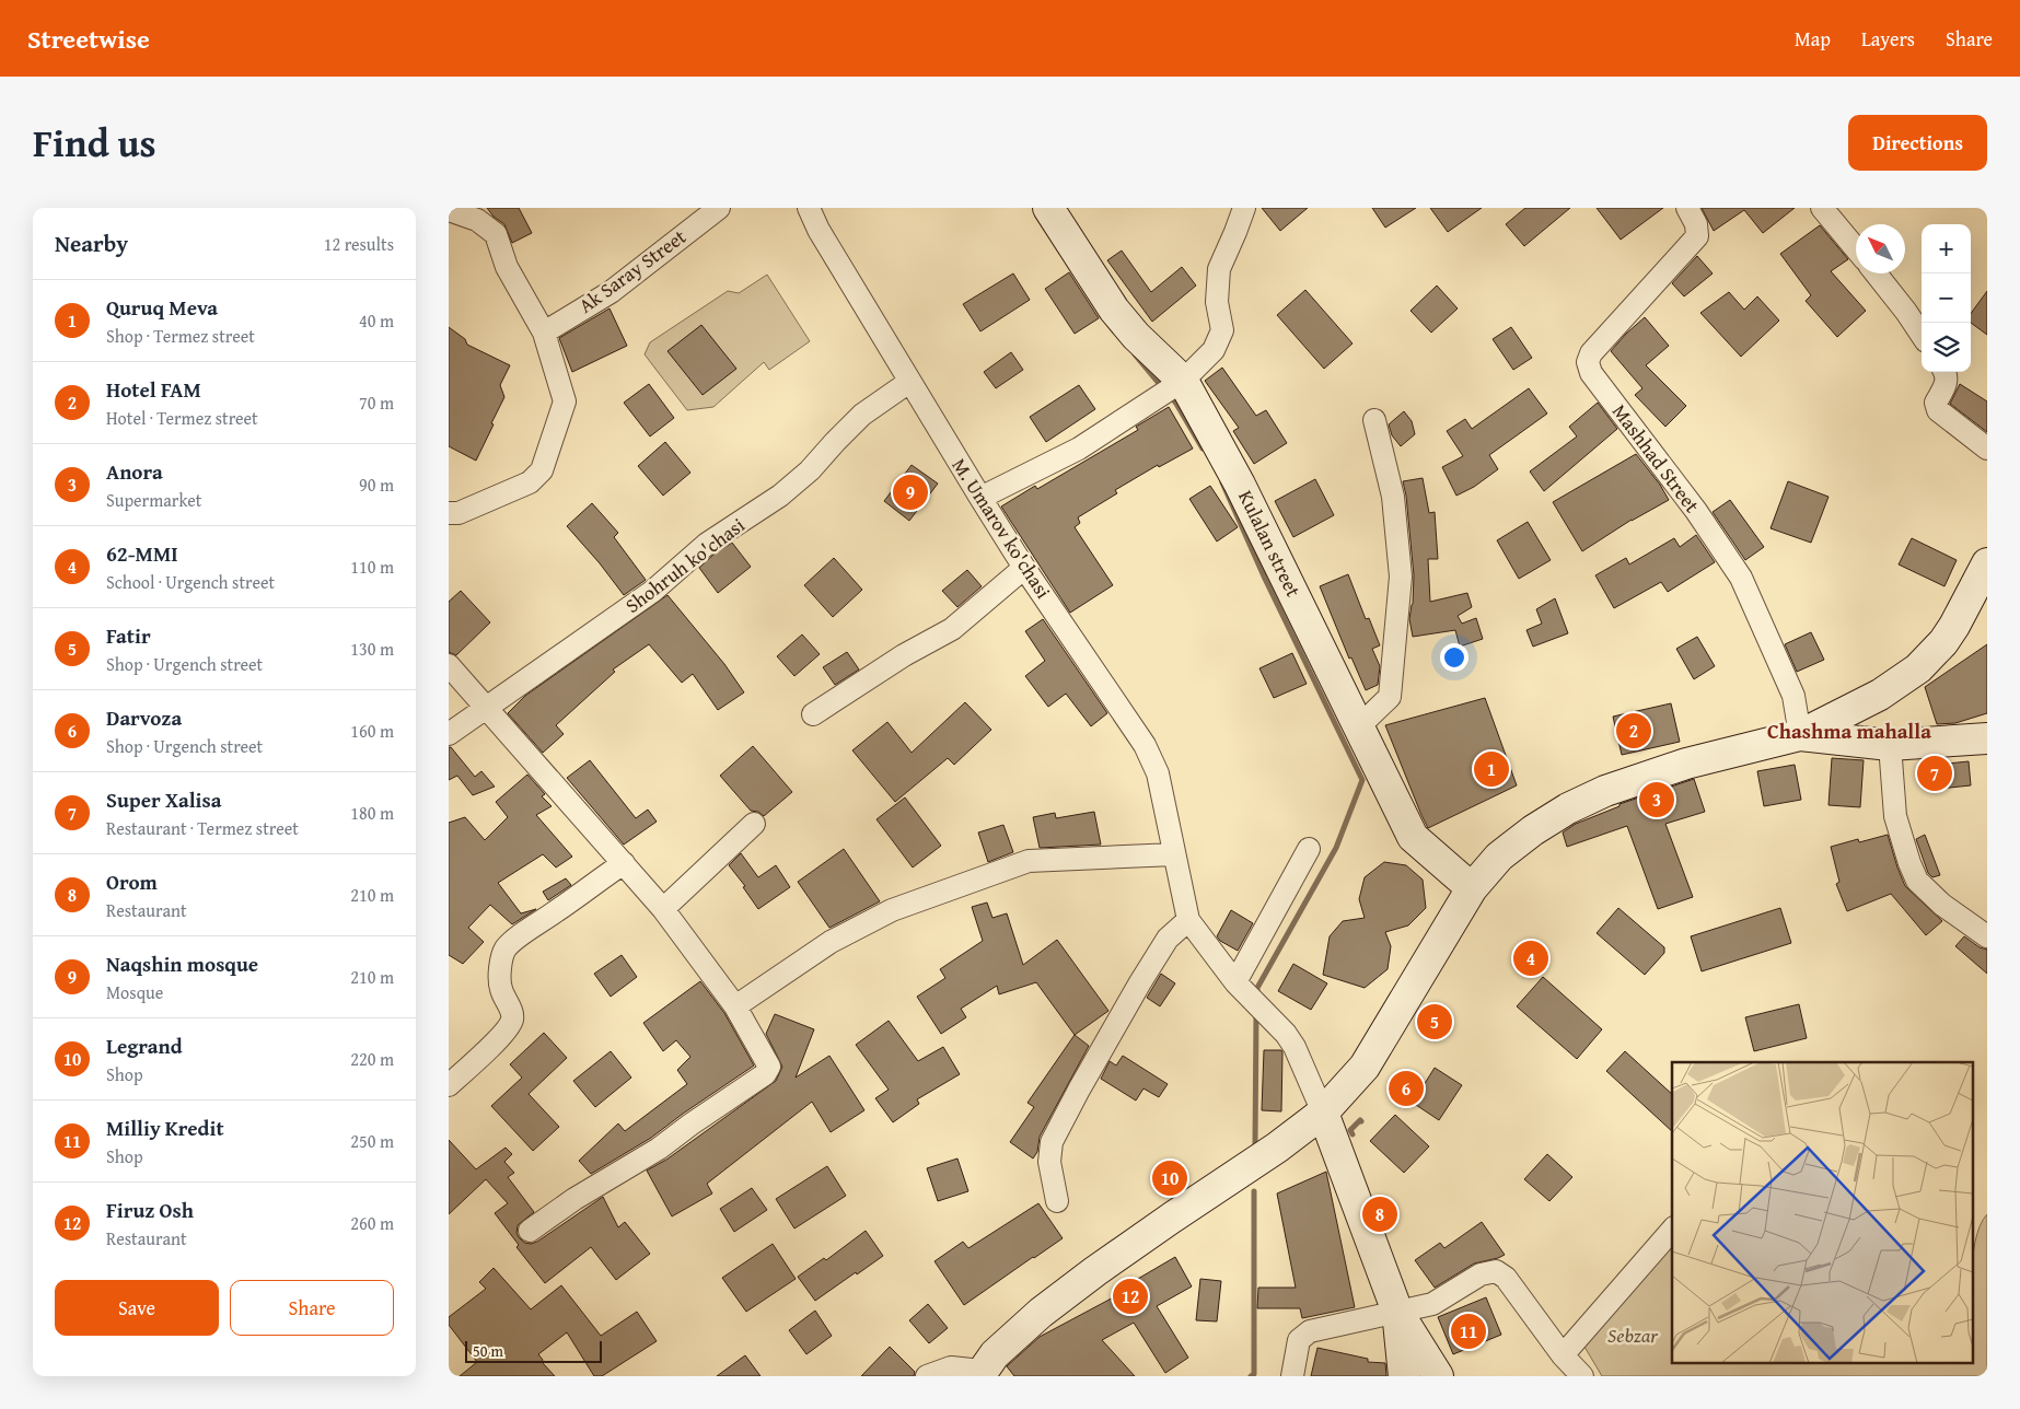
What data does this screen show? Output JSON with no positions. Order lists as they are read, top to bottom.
{
  "streets": {
    "main road": ["Kulalan street"],
    "street": [
      "Ak Saray Street",
      "Mashhad Street",
      "M. Umarov ko'chasi",
      "Shohruh ko'chasi"
    ]
  },
  "crossings": [
    ["M. Umarov ko'chasi", "Shohruh ko'chasi"]
  ],
  "districts": ["Chashma mahalla"],
  "parks": ["Sebzar"],
  "scale_bar": "50 m",
  "north": "top left",
  "page": {
    "header": "Streetwise",
    "nav": ["Map", "Layers", "Share"],
    "title": "Find us",
    "buttons": [
      "Directions",
      ["Save", "Share"]
    ],
    "heading": ["Nearby", "12 results"],
    "map_buttons": ["+", "−"],
    "list": [
      {
        "mark": "1",
        "name": "Quruq Meva",
        "note": "Shop · Termez street",
        "value": "40 m"
      },
      {
        "mark": "2",
        "name": "Hotel FAM",
        "note": "Hotel · Termez street",
        "value": "70 m"
      },
      {
        "mark": "3",
        "name": "Anora",
        "note": "Supermarket",
        "value": "90 m"
      },
      {
        "mark": "4",
        "name": "62-MMI",
        "note": "School · Urgench street",
        "value": "110 m"
      },
      {
        "mark": "5",
        "name": "Fatir",
        "note": "Shop · Urgench street",
        "value": "130 m"
      },
      {
        "mark": "6",
        "name": "Darvoza",
        "note": "Shop · Urgench street",
        "value": "160 m"
      },
      {
        "mark": "7",
        "name": "Super Xalisa",
        "note": "Restaurant · Termez street",
        "value": "180 m"
      },
      {
        "mark": "8",
        "name": "Orom",
        "note": "Restaurant",
        "value": "210 m"
      },
      {
        "mark": "9",
        "name": "Naqshin mosque",
        "note": "Mosque",
        "value": "210 m"
      },
      {
        "mark": "10",
        "name": "Legrand",
        "note": "Shop",
        "value": "220 m"
      },
      {
        "mark": "11",
        "name": "Milliy Kredit",
        "note": "Shop",
        "value": "250 m"
      },
      {
        "mark": "12",
        "name": "Firuz Osh",
        "note": "Restaurant",
        "value": "260 m"
      }
    ],
    "pins": [
      "9",
      "2",
      "1",
      "7",
      "3",
      "4",
      "5",
      "6",
      "10",
      "8",
      "12",
      "11"
    ],
    "scale": "50 m"
  }
}
